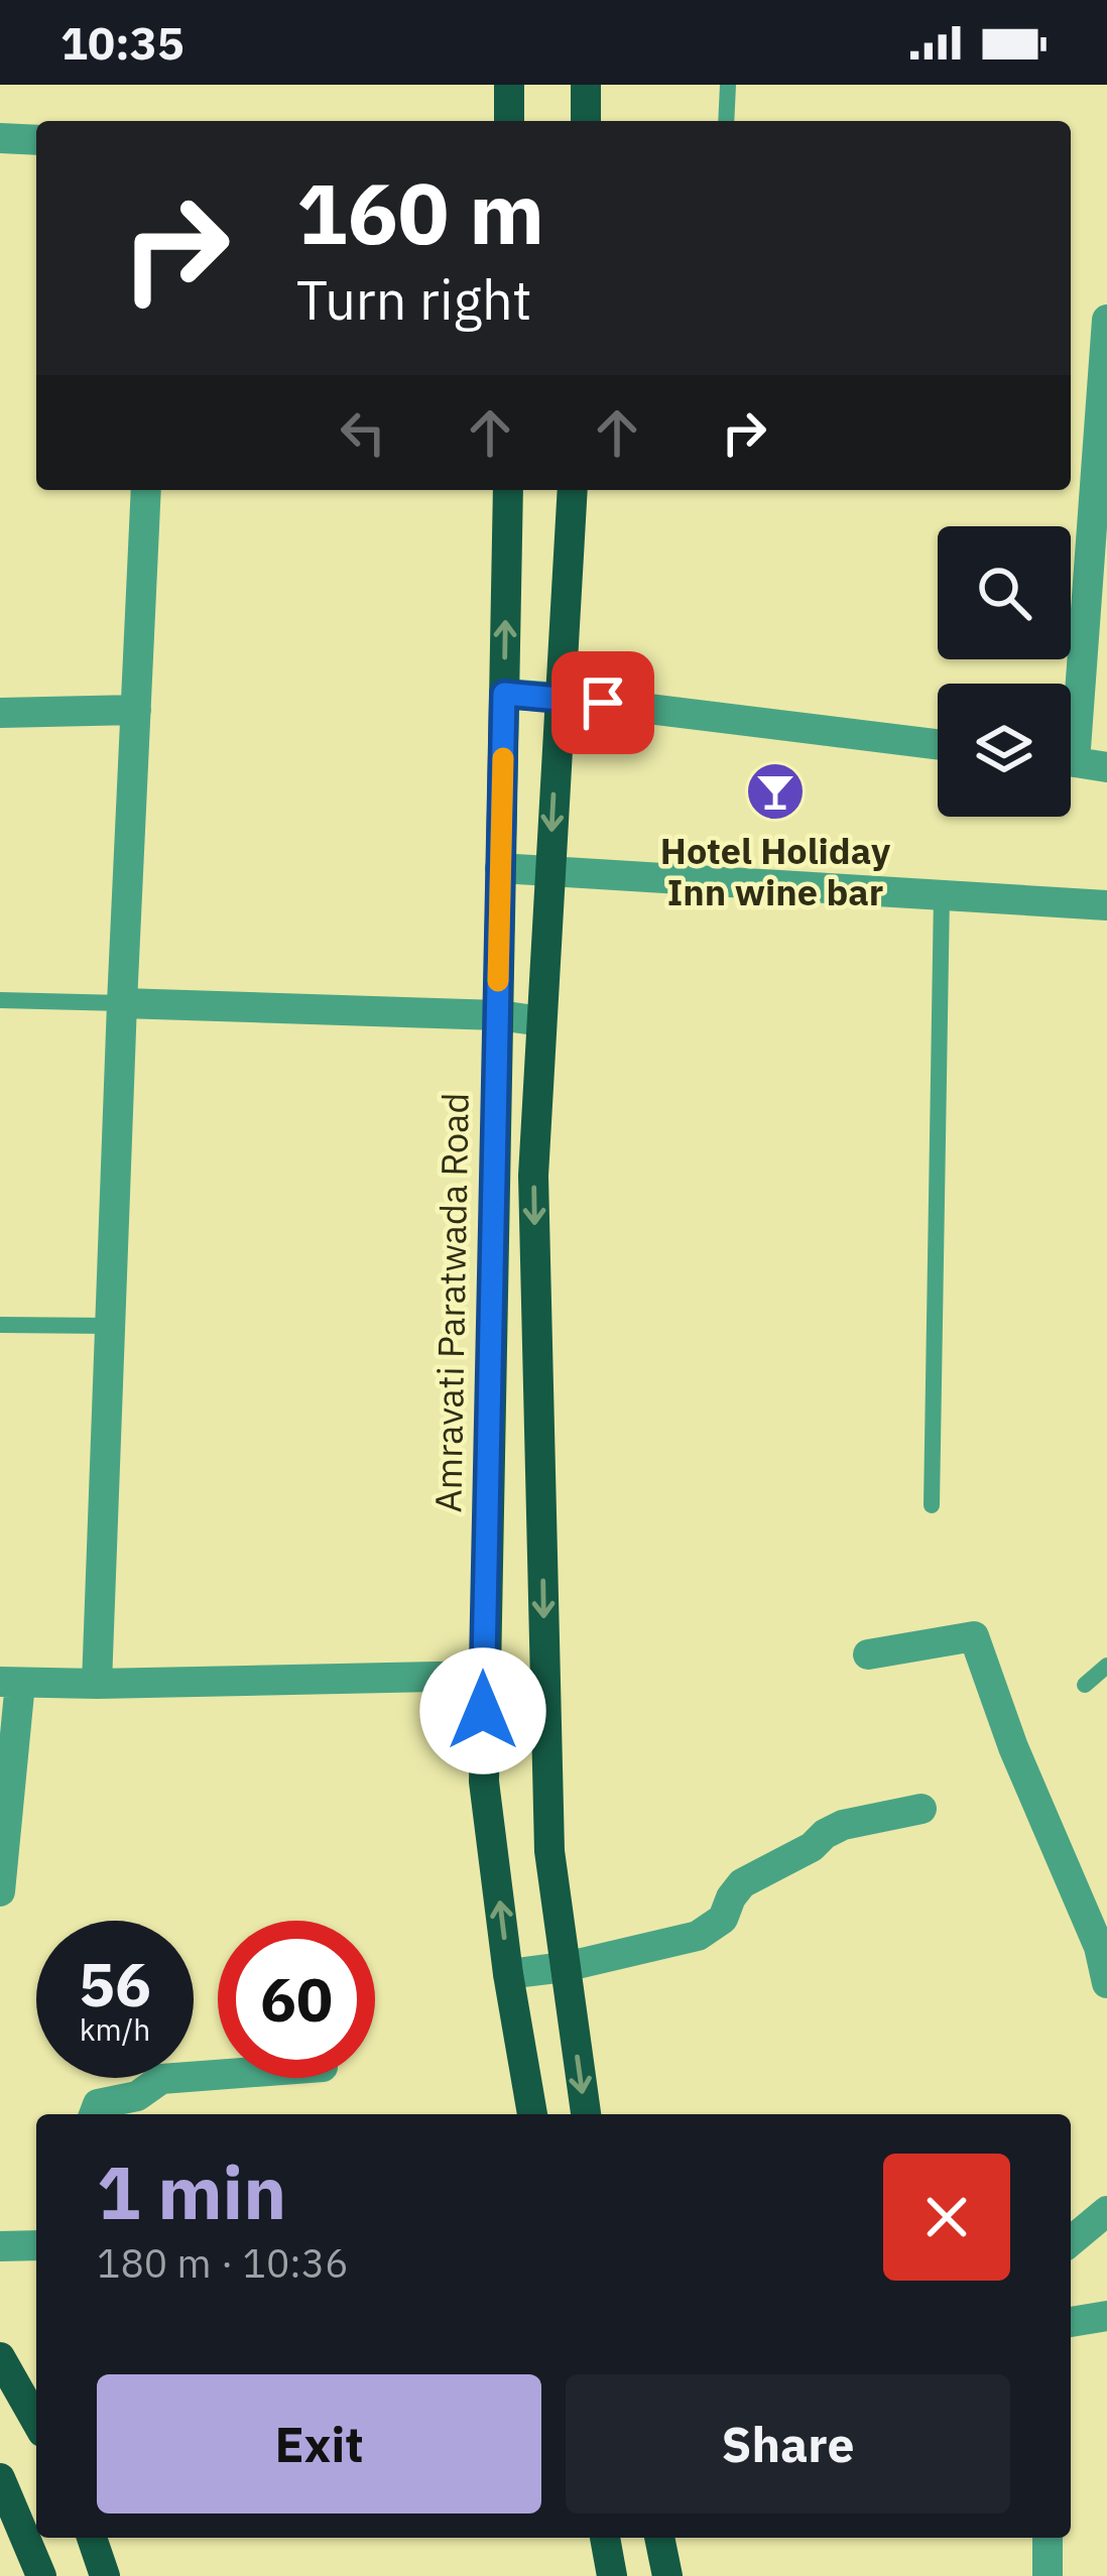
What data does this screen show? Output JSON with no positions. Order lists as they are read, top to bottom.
{
  "streets": {
    "main road": ["Amravati Paratwada Road"]
  },
  "places": {
    "bar": ["Hotel Holiday Inn wine bar"]
  },
  "page": {
    "status": "10:35",
    "turn": ["160 m", "Turn right"],
    "speed": "56 km/h",
    "limit": "60",
    "heading": ["1 min", "180 m · 10:36"],
    "buttons": ["Exit", "Share"]
  }
}
